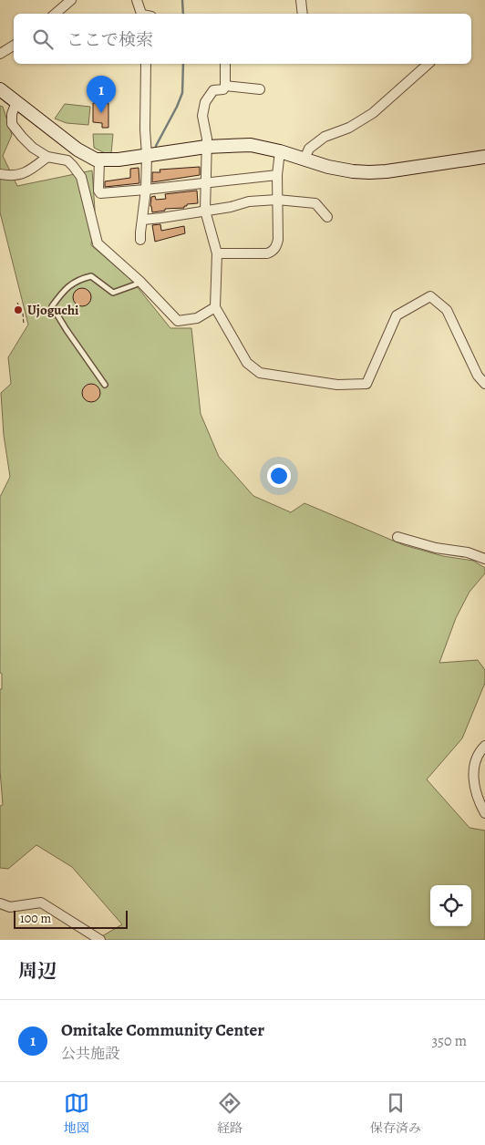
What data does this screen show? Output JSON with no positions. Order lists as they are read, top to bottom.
{
  "places": ["Ujoguchi"],
  "scale_bar": "100 m",
  "page": {
    "search": "ここで検索",
    "pins": "1",
    "scale": "100 m",
    "heading": "周辺",
    "list": [
      {
        "mark": "1",
        "name": "Omitake Community Center",
        "note": "公共施設",
        "value": "350 m"
      }
    ],
    "nav": ["地図", "経路", "保存済み"]
  }
}
